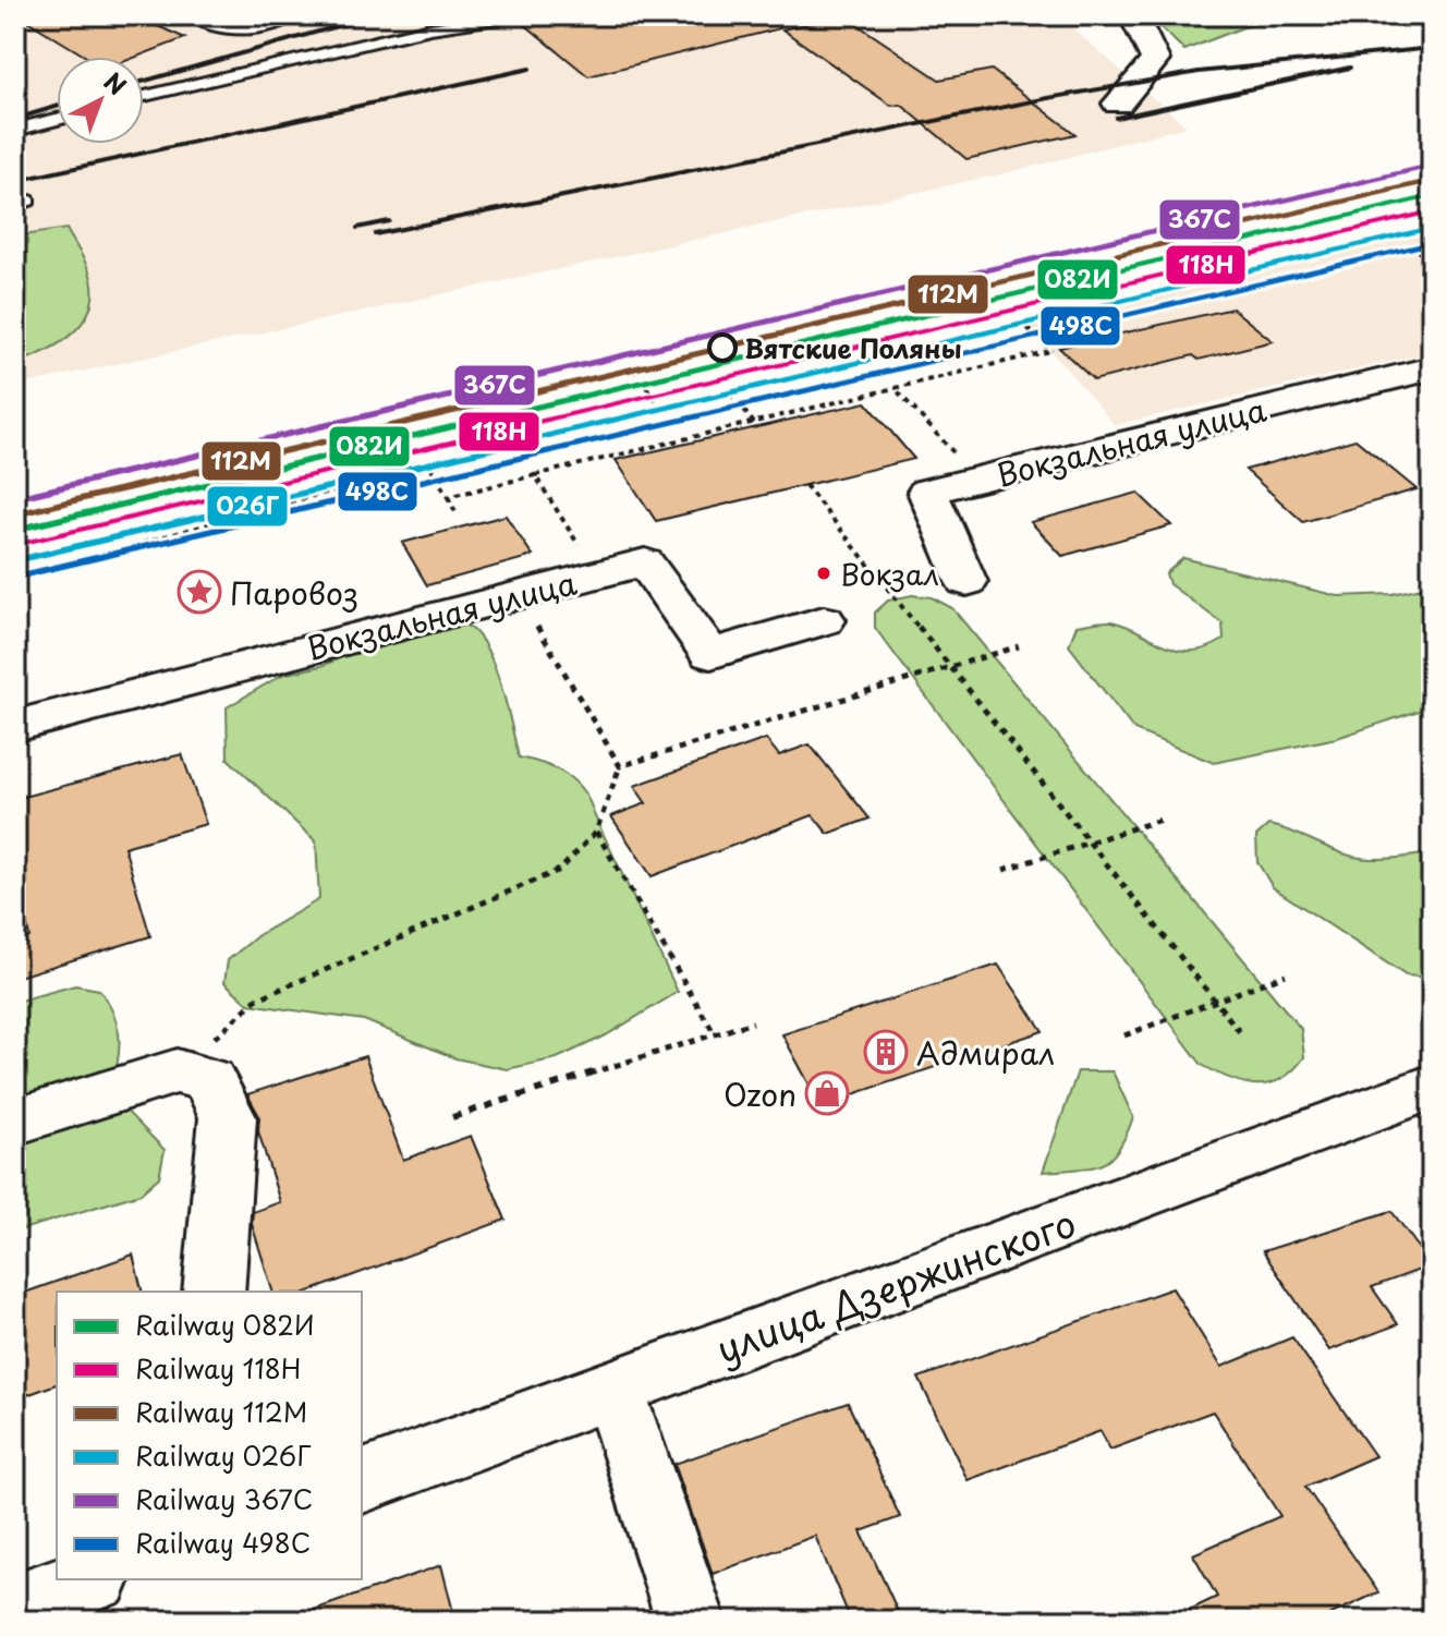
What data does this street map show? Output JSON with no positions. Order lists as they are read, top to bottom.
{
  "streets": {
    "street": ["Вокзальная улица", "улица Дзержинского"]
  },
  "places": {
    "other": ["Вятские Поляны", "Вокзал"],
    "place": ["Паровоз"],
    "building": ["Адмирал"],
    "shop": ["Ozon"]
  },
  "lines": [
    "rail line 367С",
    "rail line 112М",
    "rail line 082И",
    "rail line 118Н",
    "rail line 026Г",
    "rail line 498С"
  ],
  "legend": [
    "Railway 082И",
    "Railway 118Н",
    "Railway 112М",
    "Railway 026Г",
    "Railway 367С",
    "Railway 498С"
  ],
  "north": "top right"
}
